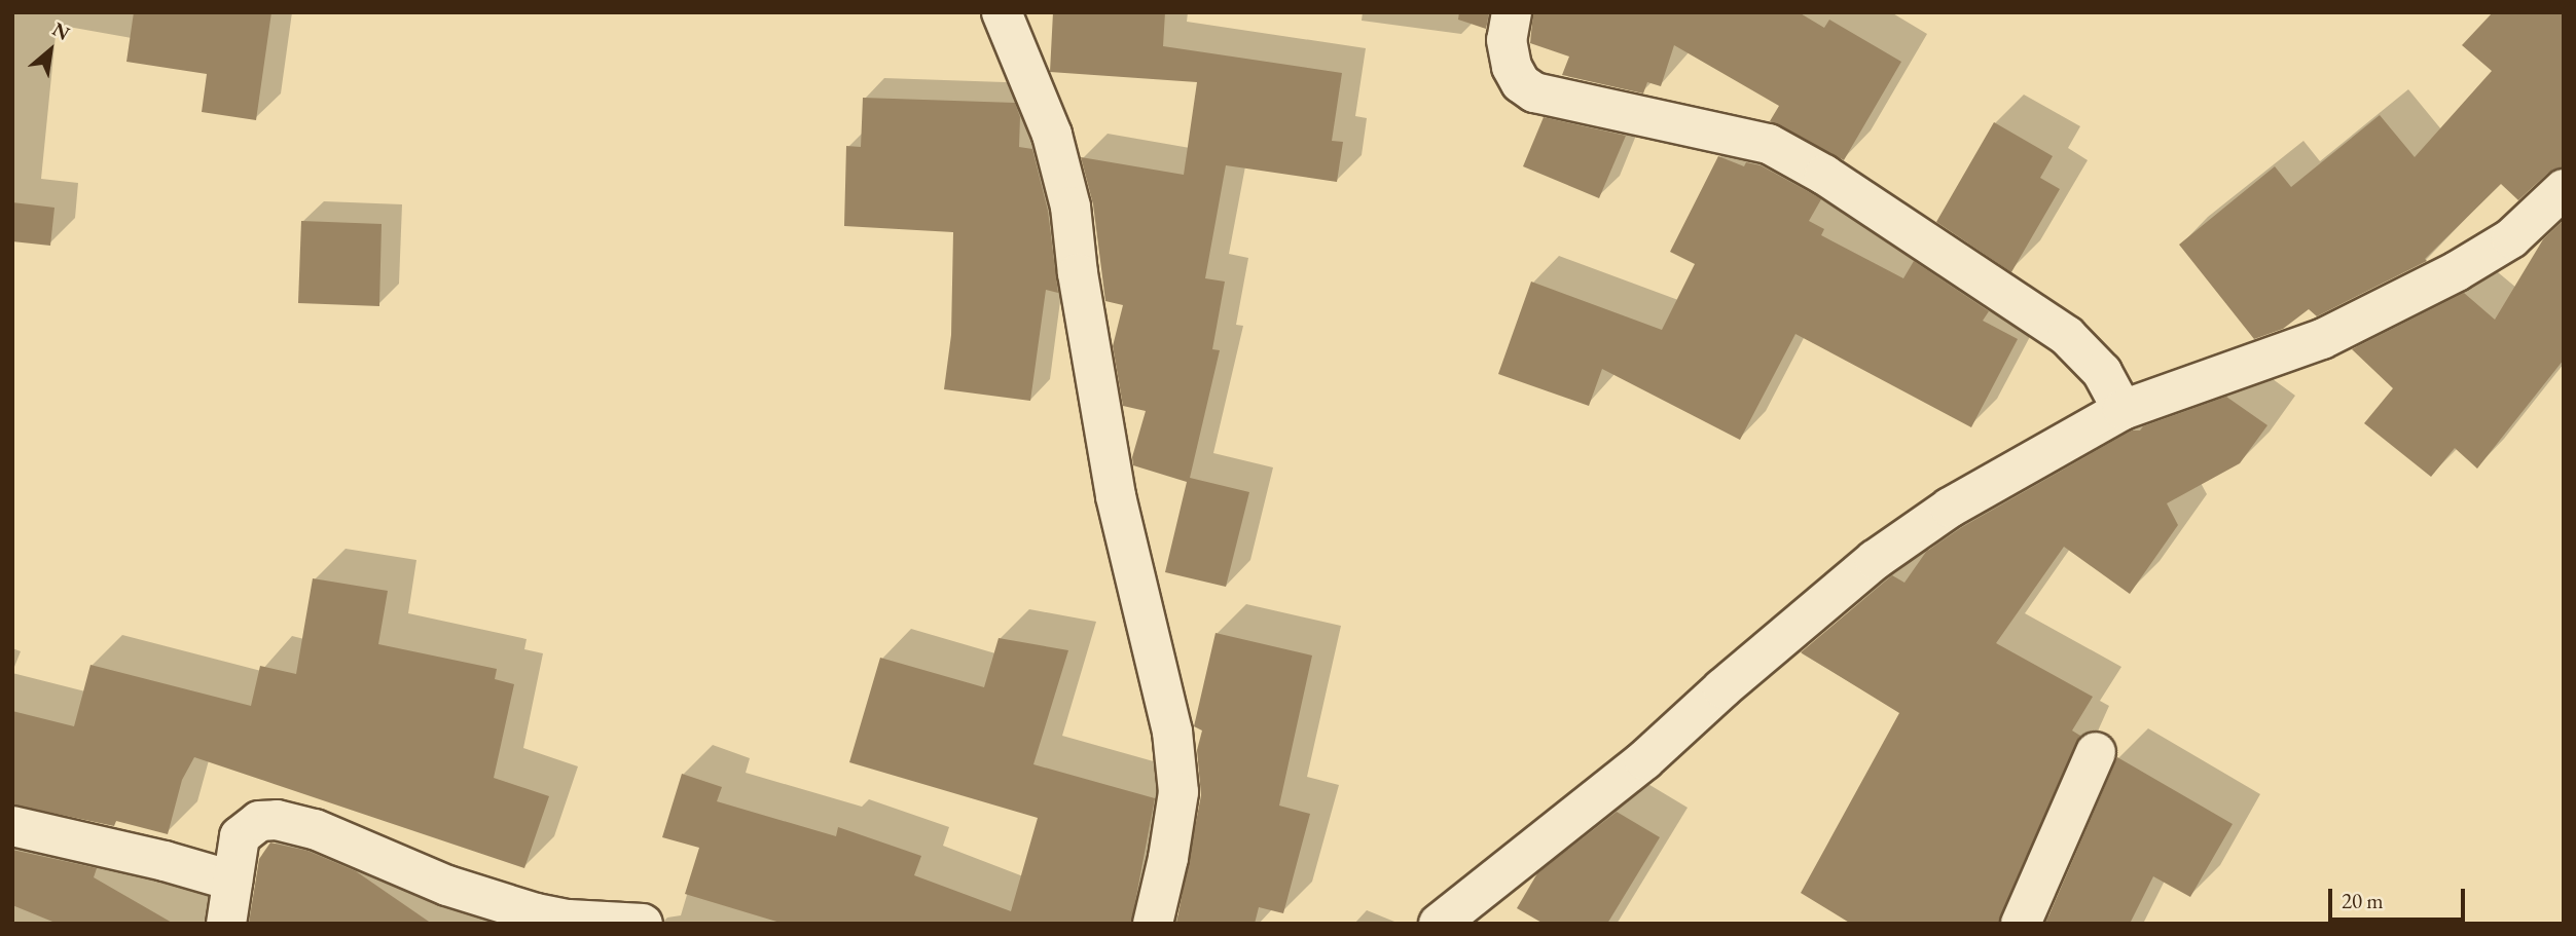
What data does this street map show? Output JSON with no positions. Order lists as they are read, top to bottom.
{
  "scale_bar": "20 m",
  "north": "top right"
}
